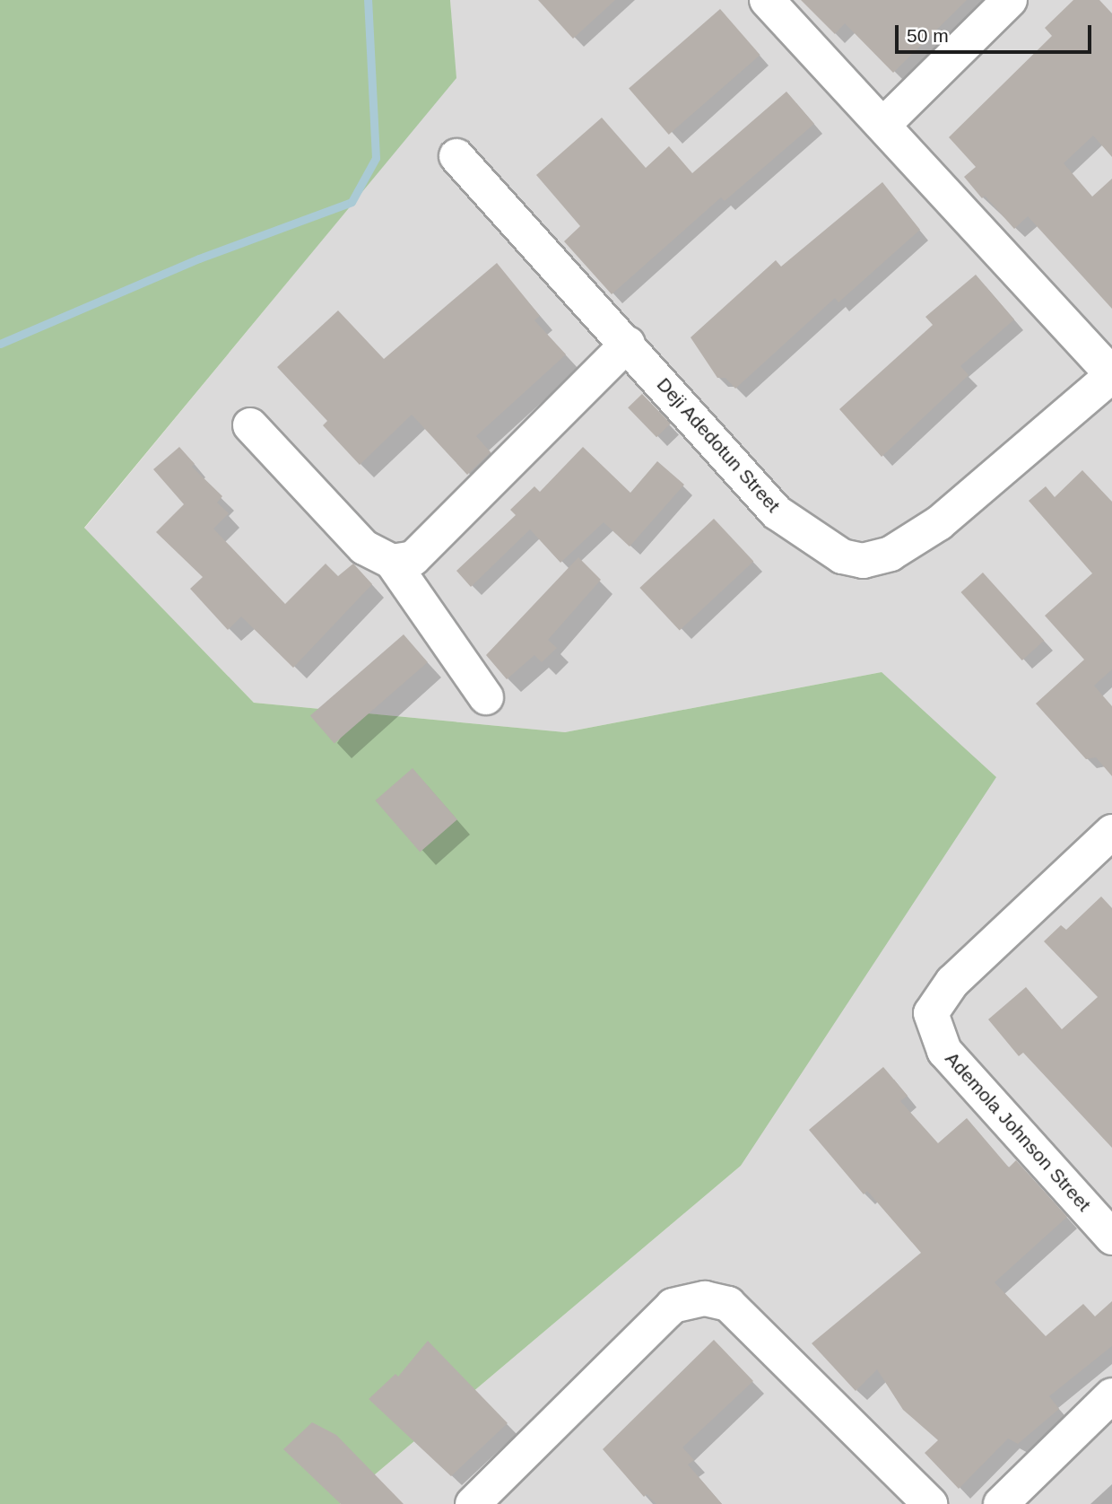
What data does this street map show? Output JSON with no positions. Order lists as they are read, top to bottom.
{
  "streets": {
    "street": ["Deji Adedotun Street", "Ademola Johnson Street"]
  },
  "scale_bar": "50 m"
}
